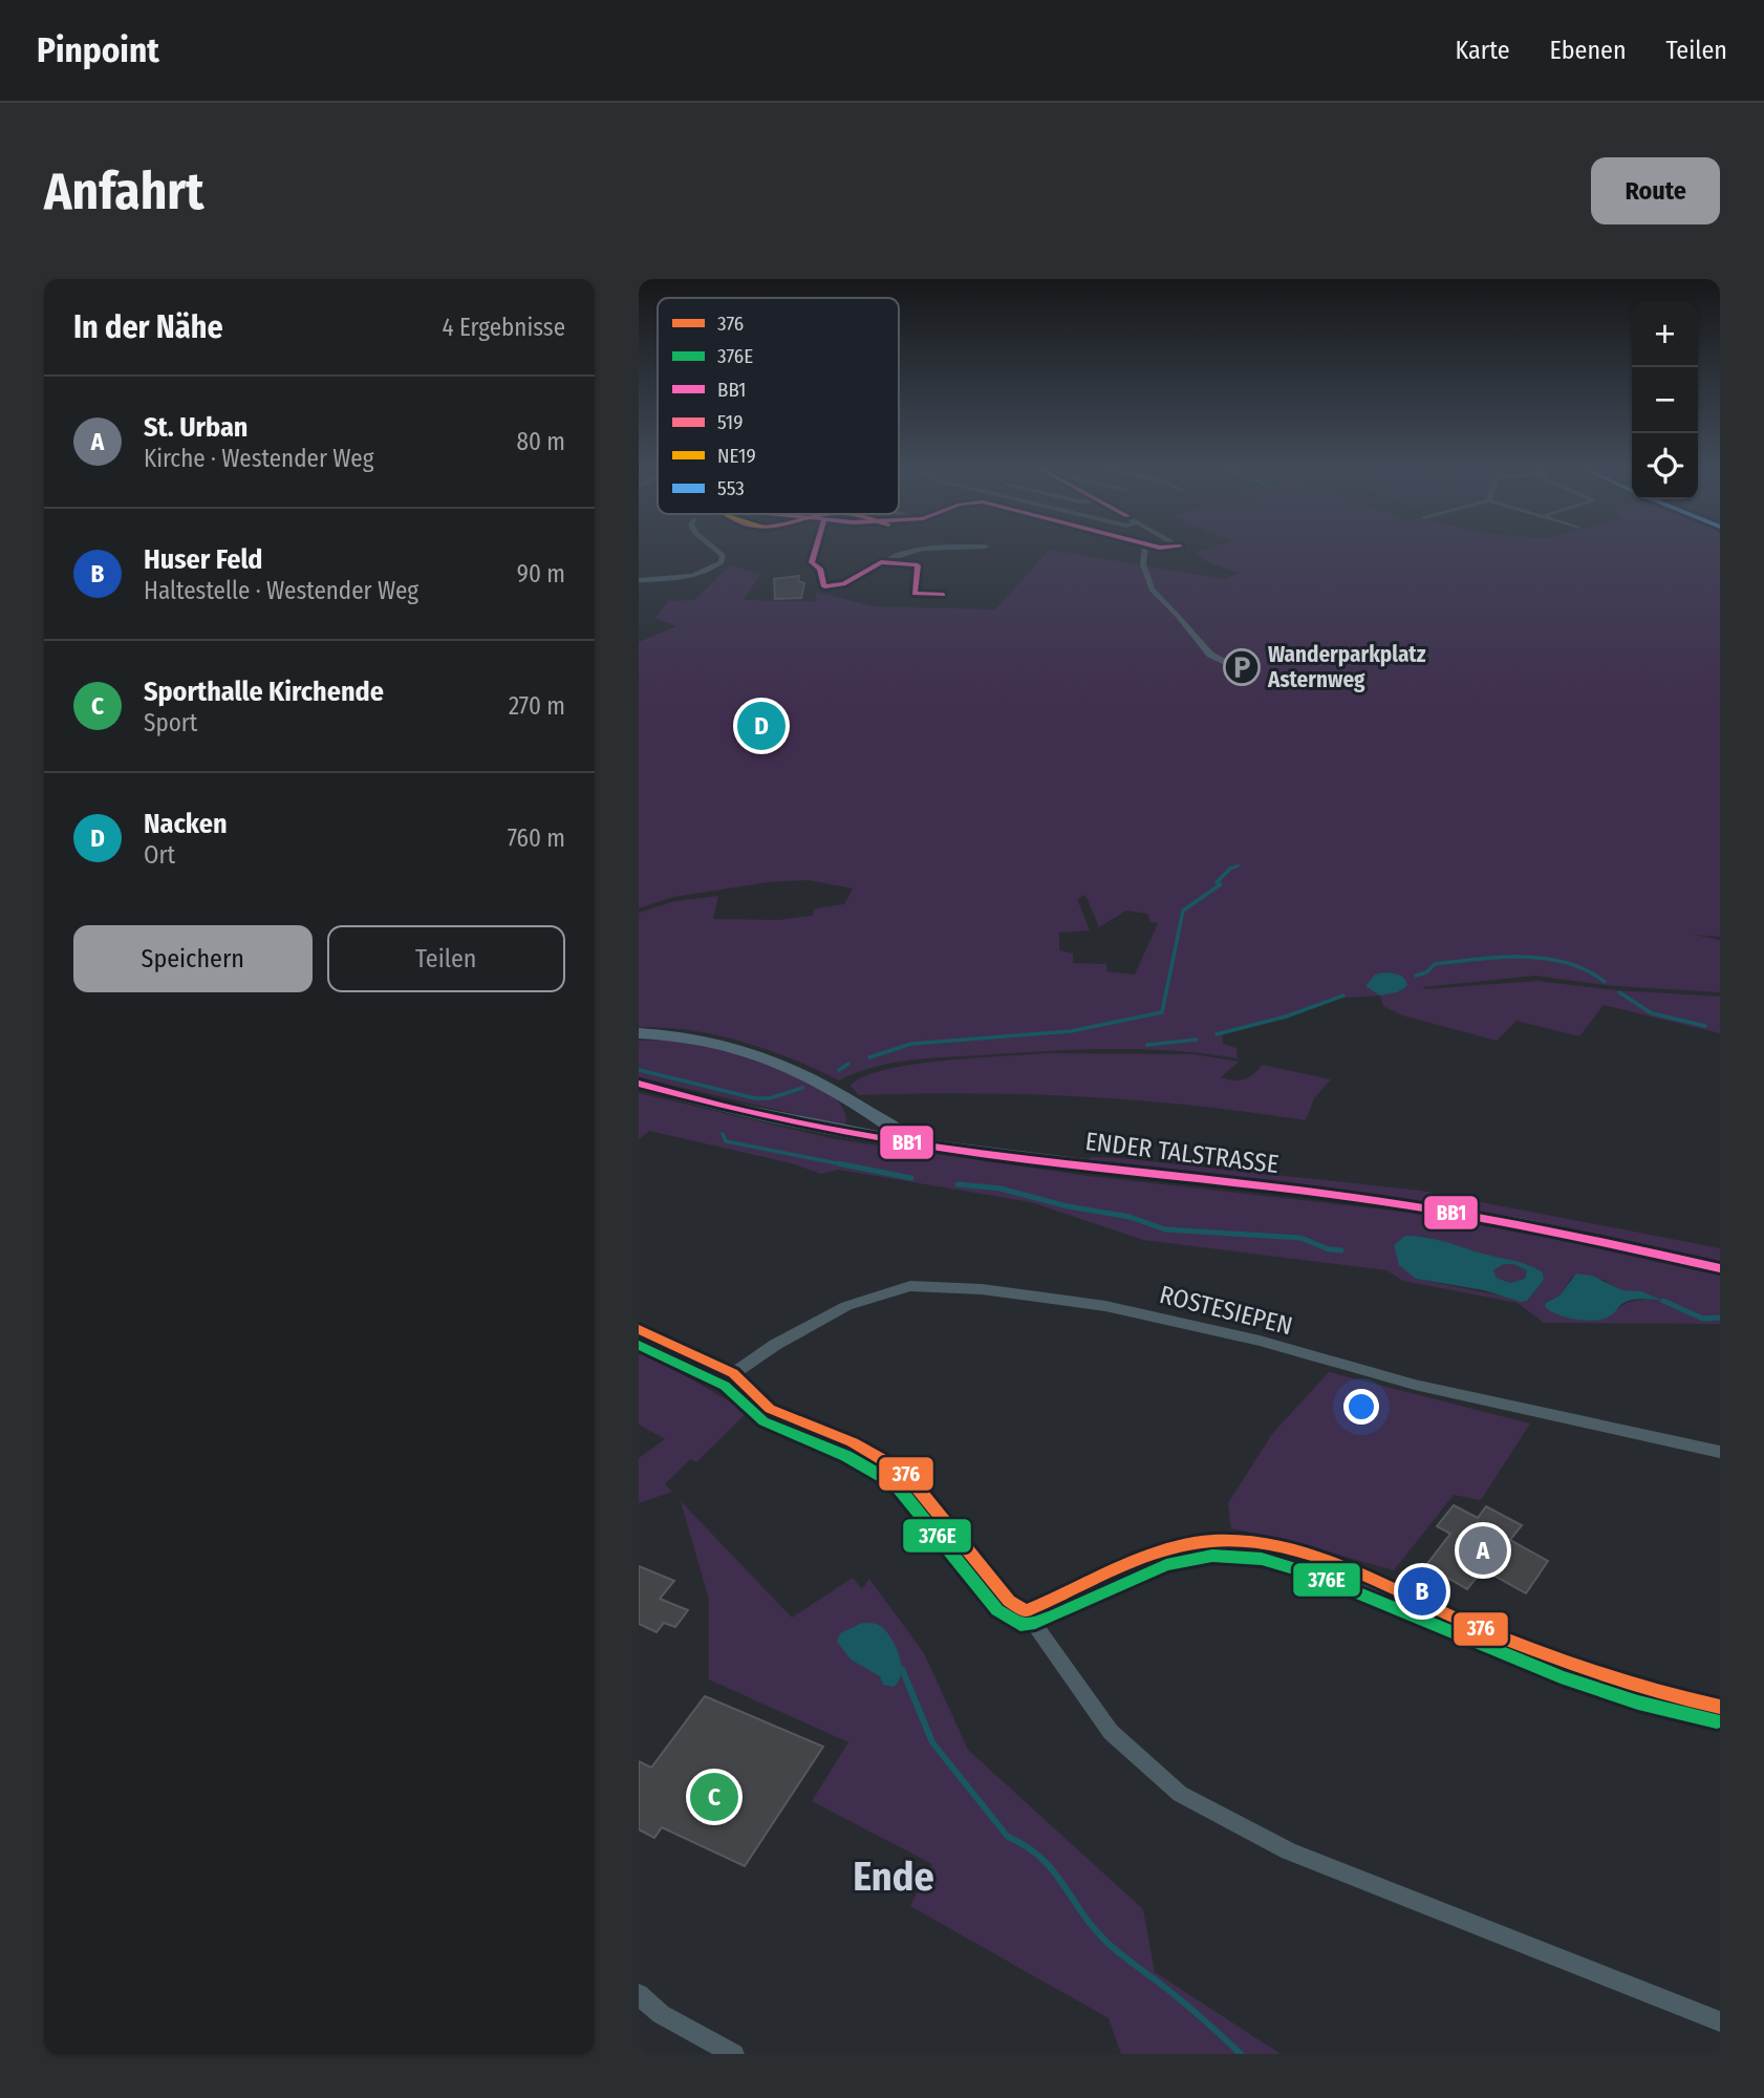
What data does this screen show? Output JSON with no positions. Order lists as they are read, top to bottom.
{
  "streets": {
    "main road": ["ENDER TALSTRASSE"],
    "street": ["ROSTESIEPEN"]
  },
  "districts": ["Ende"],
  "places": {
    "parking": ["Wanderparkplatz Asternweg"]
  },
  "lines": ["transit line BB1", "transit line 376", "transit line 376E"],
  "legend": [
    "376",
    "376E",
    "BB1",
    "519",
    "NE19",
    "553"
  ],
  "page": {
    "header": "Pinpoint",
    "nav": ["Karte", "Ebenen", "Teilen"],
    "buttons": [
      "Route",
      ["Speichern", "Teilen"]
    ],
    "title": "Anfahrt",
    "heading": ["In der Nähe", "4 Ergebnisse"],
    "map_buttons": ["+", "−"],
    "list": [
      {
        "mark": "A",
        "name": "St. Urban",
        "note": "Kirche · Westender Weg",
        "value": "80 m"
      },
      {
        "mark": "B",
        "name": "Huser Feld",
        "note": "Haltestelle · Westender Weg",
        "value": "90 m"
      },
      {
        "mark": "C",
        "name": "Sporthalle Kirchende",
        "note": "Sport",
        "value": "270 m"
      },
      {
        "mark": "D",
        "name": "Nacken",
        "note": "Ort",
        "value": "760 m"
      }
    ],
    "pins": [
      "D",
      "A",
      "B",
      "C"
    ]
  }
}
